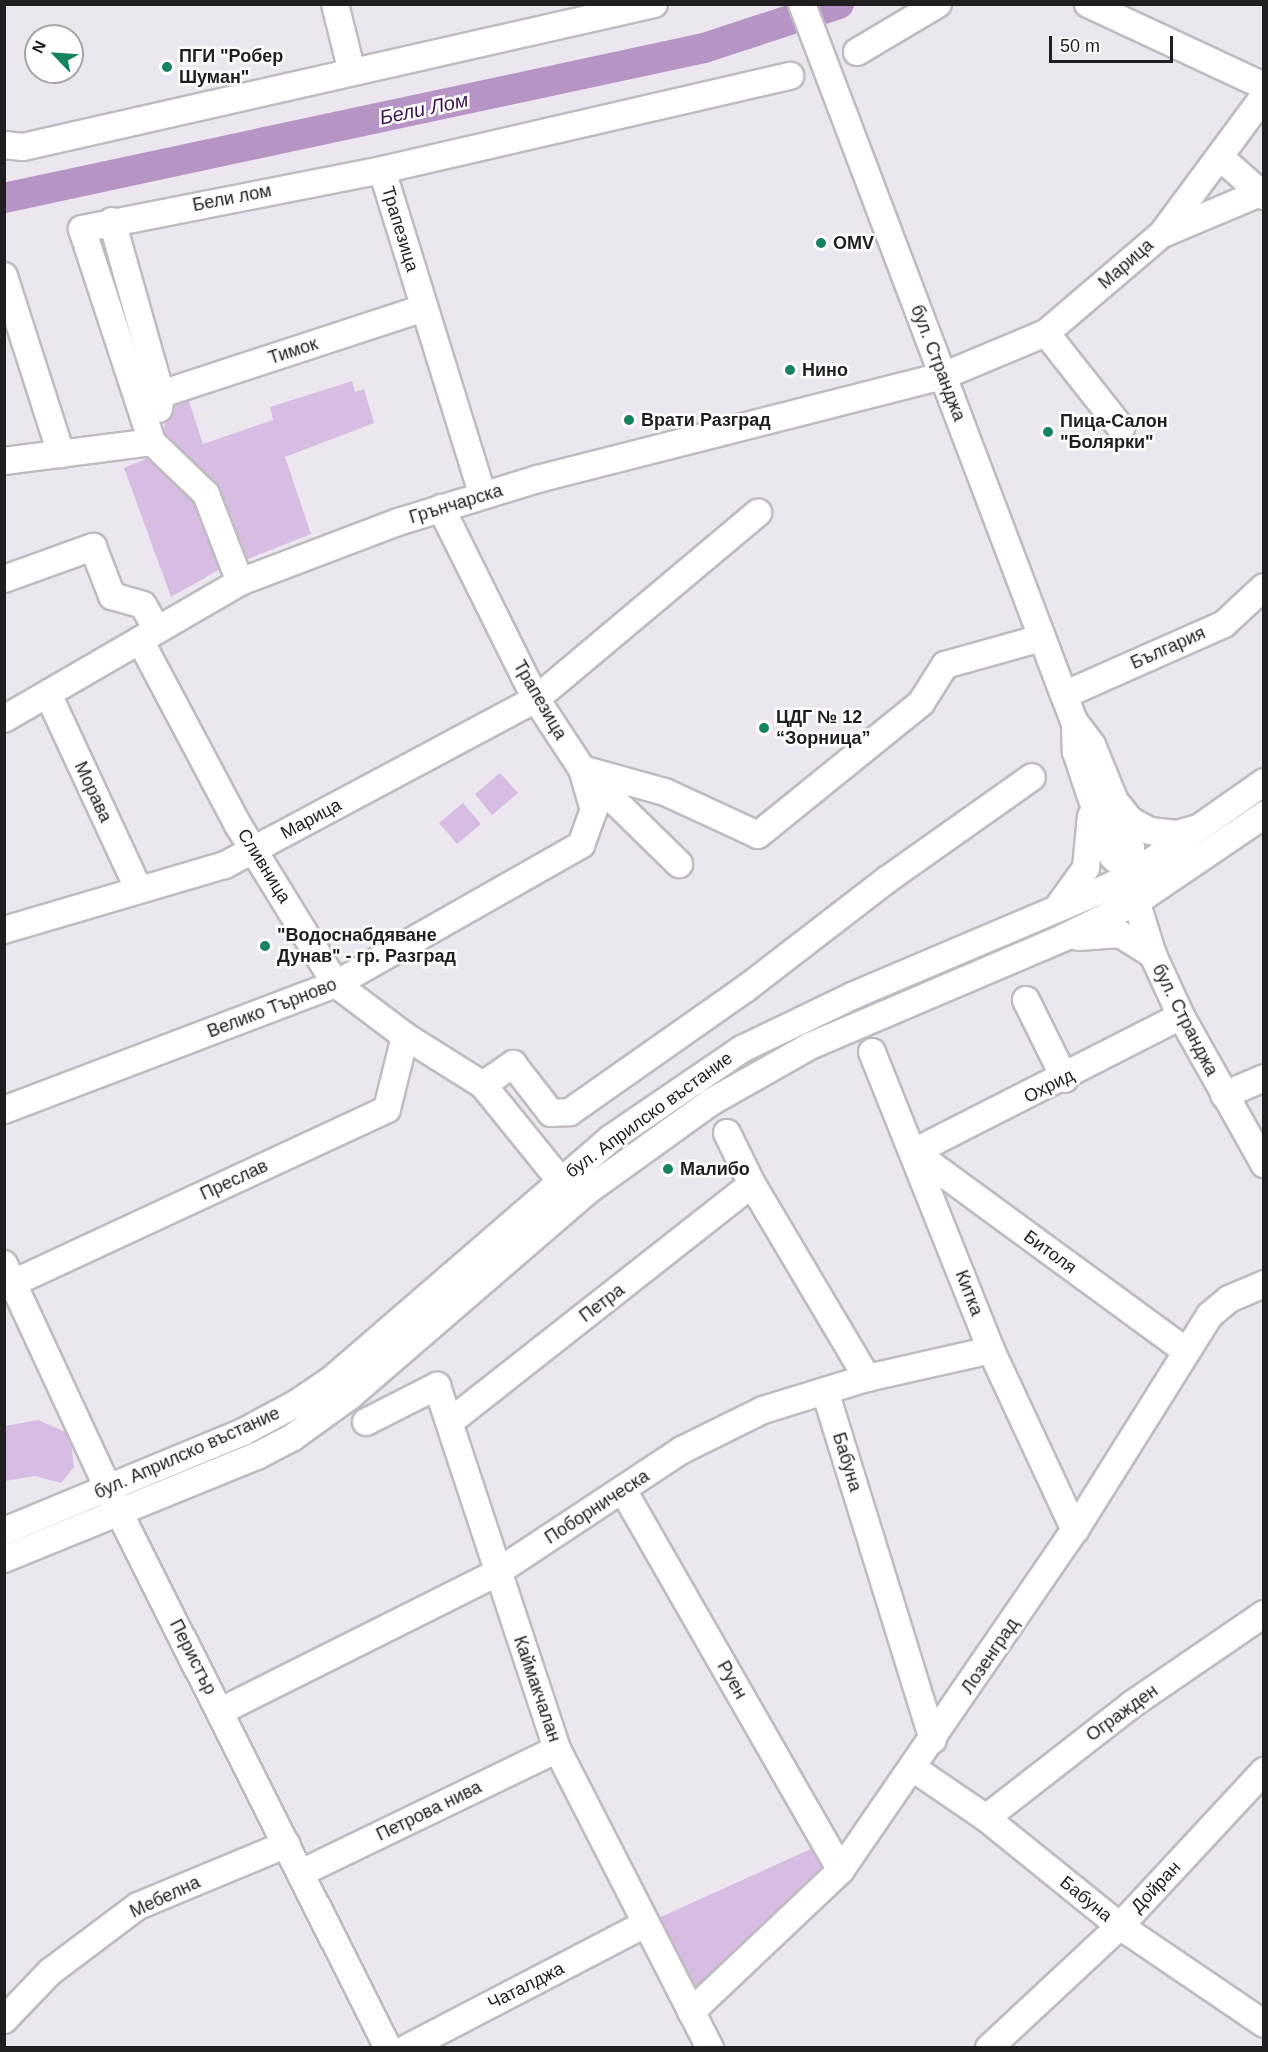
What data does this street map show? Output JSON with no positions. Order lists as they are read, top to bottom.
{
  "streets": {
    "street": [
      "Бели лом",
      "Трапезица",
      "Марица",
      "Тимок",
      "бул. Странджа",
      "Грънчарска",
      "България",
      "Морава",
      "Сливница",
      "Велико Търново",
      "Охрид",
      "бул. Априлско въстание",
      "Преслав",
      "Битоля",
      "Китка",
      "Петра",
      "Бабуна",
      "Поборническа",
      "Лозенград",
      "Перистър",
      "Руен",
      "Каймакчалан",
      "Огражден",
      "Петрова нива",
      "Дойран",
      "Мебелна",
      "Чаталджа"
    ]
  },
  "crossings": [
    ["Бели лом", "Трапезица"],
    ["Трапезица", "Марица"],
    ["Трапезица", "Тимок"],
    ["Трапезица", "Грънчарска"],
    ["Трапезица", "Велико Търново"],
    ["Марица", "бул. Странджа"],
    ["Марица", "Грънчарска"],
    ["Марица", "Морава"],
    ["Марица", "Сливница"],
    ["бул. Странджа", "Грънчарска"],
    ["бул. Странджа", "България"],
    ["бул. Странджа", "Охрид"],
    ["бул. Странджа", "бул. Априлско въстание"],
    ["Грънчарска", "Морава"],
    ["Грънчарска", "Сливница"],
    ["Сливница", "Велико Търново"],
    ["Сливница", "бул. Априлско въстание"],
    ["Сливница", "Преслав"],
    ["Охрид", "Битоля"],
    ["Охрид", "Китка"],
    ["бул. Априлско въстание", "Перистър"],
    ["Преслав", "Перистър"],
    ["Битоля", "Китка"],
    ["Битоля", "Лозенград"],
    ["Китка", "Поборническа"],
    ["Китка", "Лозенград"],
    ["Петра", "Каймакчалан"],
    ["Бабуна", "Поборническа"],
    ["Бабуна", "Лозенград"],
    ["Бабуна", "Огражден"],
    ["Бабуна", "Дойран"],
    ["Поборническа", "Перистър"],
    ["Поборническа", "Руен"],
    ["Поборническа", "Каймакчалан"],
    ["Лозенград", "Руен"],
    ["Лозенград", "Каймакчалан"],
    ["Перистър", "Петрова нива"],
    ["Перистър", "Мебелна"],
    ["Каймакчалан", "Петрова нива"],
    ["Каймакчалан", "Чаталджа"]
  ],
  "water": ["Бели Лом"],
  "places": [
    "ПГИ \"Робер Шуман\"",
    "OMV",
    "Нино",
    "Врати Разград",
    "Пица-Салон \"Болярки\"",
    "ЦДГ № 12 “Зорница”",
    "\"Водоснабдяване Дунав\" - гр. Разград",
    "Малибо"
  ],
  "scale_bar": "50 m",
  "north": "top left"
}
